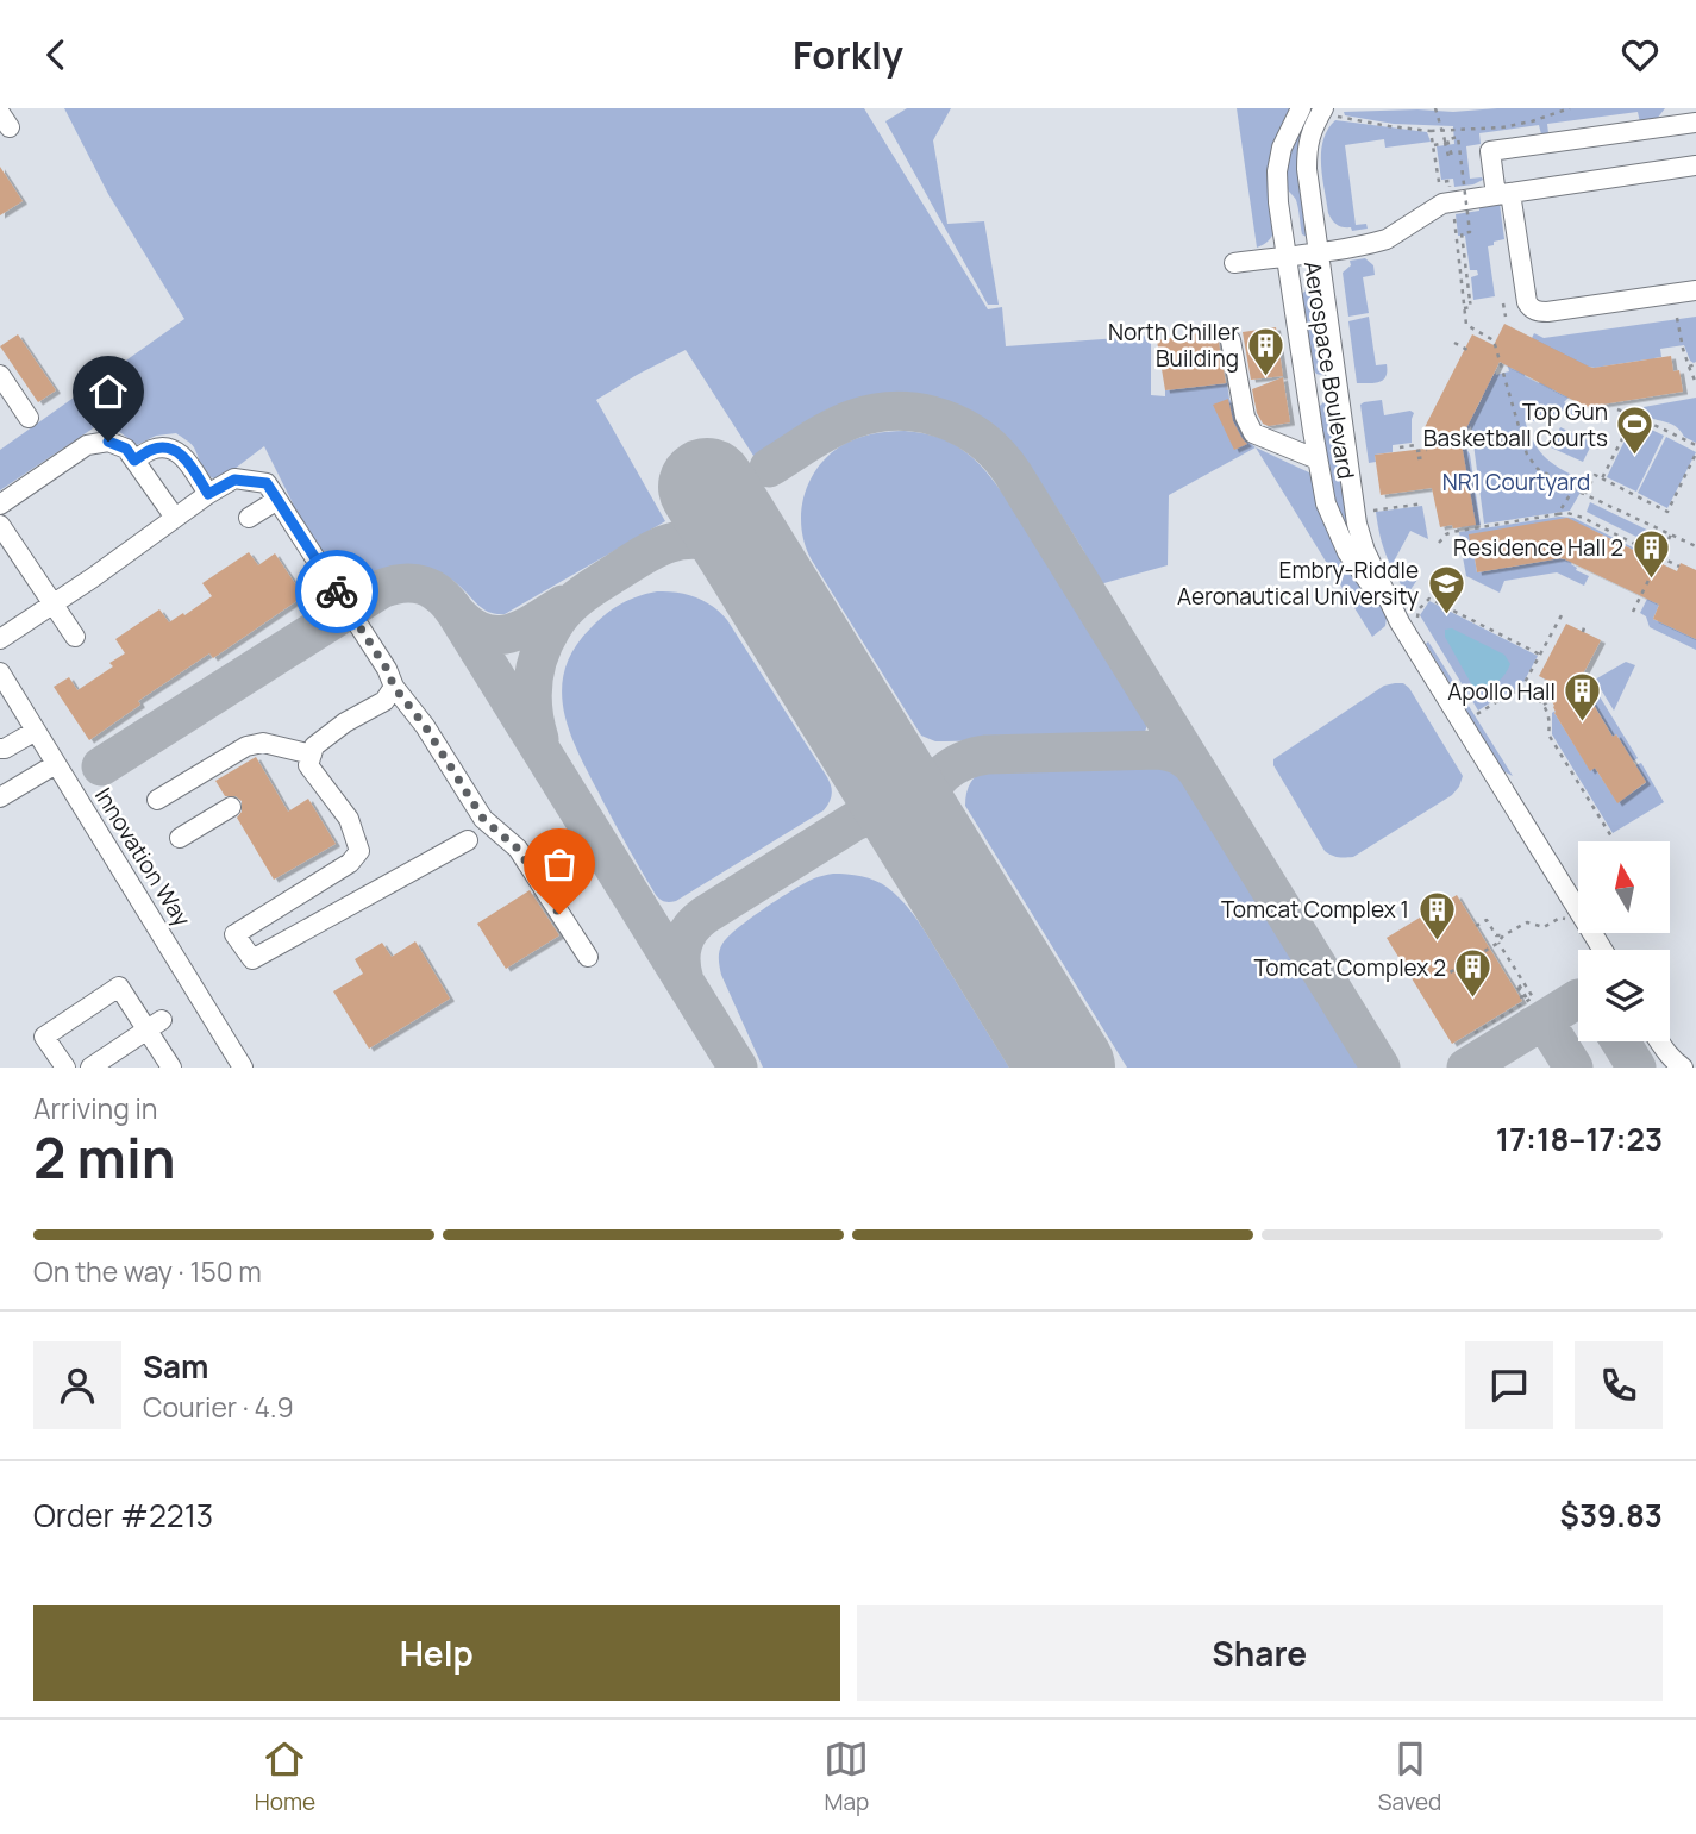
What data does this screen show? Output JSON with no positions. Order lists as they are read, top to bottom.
{
  "streets": {
    "street": ["Aerospace Boulevard", "Innovation Way"]
  },
  "parks": ["NR1 Courtyard"],
  "places": {
    "building": [
      "North Chiller Building",
      "Residence Hall 2",
      "Apollo Hall",
      "Tomcat Complex 1",
      "Tomcat Complex 2"
    ],
    "sports": ["Top Gun Basketball Courts"],
    "school or university": ["Embry-Riddle Aeronautical University"]
  },
  "north": "top",
  "page": {
    "header": "Forkly",
    "heading": ["2 min", "Arriving in", "17:18–17:23"],
    "panel": [
      "Sam",
      "Courier · 4.9",
      "Order #2213",
      "$39.83"
    ],
    "bar": "On the way · 150 m",
    "buttons": ["Help", "Share"],
    "tabs": ["Home", "Map", "Saved"]
  }
}
